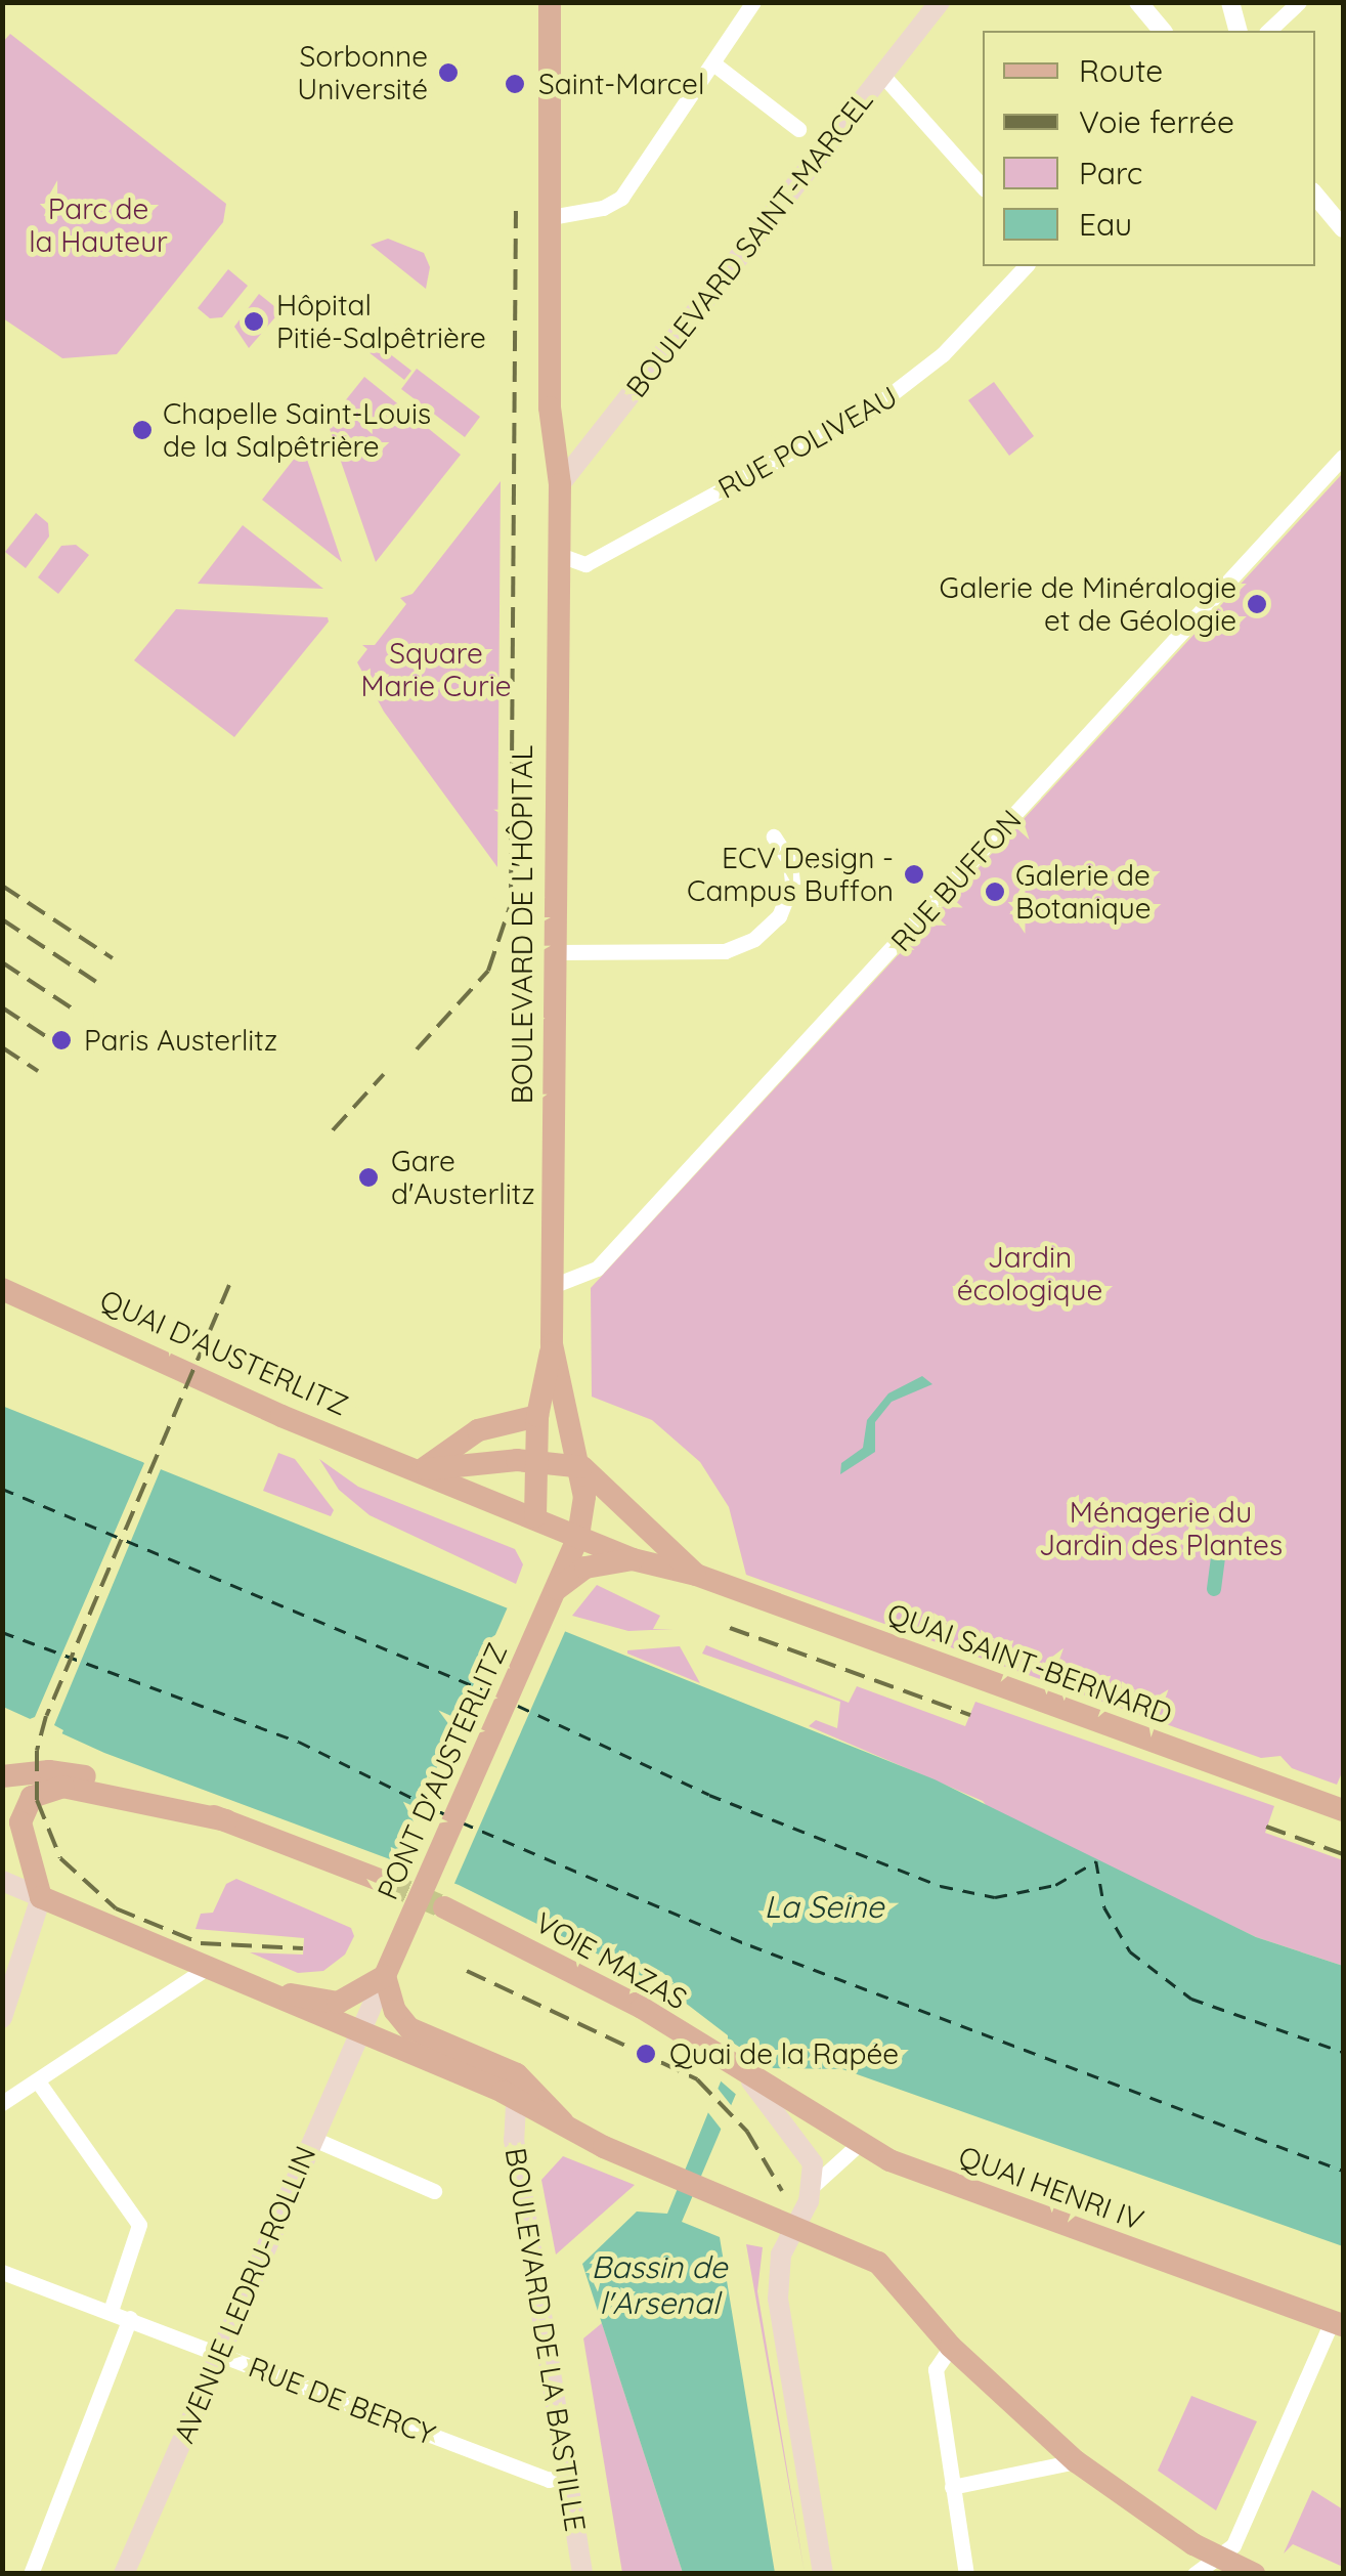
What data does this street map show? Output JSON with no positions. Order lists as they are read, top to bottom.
{
  "streets": {
    "main road": [
      "BOULEVARD SAINT-MARCEL",
      "BOULEVARD DE L'HÔPITAL",
      "QUAI D'AUSTERLITZ",
      "QUAI SAINT-BERNARD",
      "PONT D'AUSTERLITZ",
      "VOIE MAZAS",
      "QUAI HENRI IV",
      "AVENUE LEDRU-ROLLIN",
      "BOULEVARD DE LA BASTILLE"
    ],
    "street": ["RUE POLIVEAU", "RUE BUFFON", "RUE DE BERCY"]
  },
  "crossings": [
    ["BOULEVARD SAINT-MARCEL", "BOULEVARD DE L'HÔPITAL"],
    ["RUE POLIVEAU", "BOULEVARD DE L'HÔPITAL"],
    ["RUE BUFFON", "BOULEVARD DE L'HÔPITAL"],
    ["BOULEVARD DE L'HÔPITAL", "QUAI SAINT-BERNARD"],
    ["BOULEVARD DE L'HÔPITAL", "PONT D'AUSTERLITZ"],
    ["QUAI D'AUSTERLITZ", "QUAI SAINT-BERNARD"],
    ["QUAI SAINT-BERNARD", "PONT D'AUSTERLITZ"],
    ["PONT D'AUSTERLITZ", "AVENUE LEDRU-ROLLIN"],
    ["VOIE MAZAS", "QUAI HENRI IV"],
    ["AVENUE LEDRU-ROLLIN", "RUE DE BERCY"],
    ["BOULEVARD DE LA BASTILLE", "RUE DE BERCY"]
  ],
  "water": ["La Seine", "Bassin de l'Arsenal"],
  "parks": [
    "Parc de la Hauteur",
    "Square Marie Curie",
    "Jardin écologique",
    "Ménagerie du Jardin des Plantes"
  ],
  "places": [
    "Sorbonne Université",
    "Saint-Marcel",
    "Hôpital Pitié-Salpêtrière",
    "Chapelle Saint-Louis de la Salpêtrière",
    "Galerie de Minéralogie et de Géologie",
    "ECV Design - Campus Buffon",
    "Galerie de Botanique",
    "Paris Austerlitz",
    "Gare d'Austerlitz",
    "Quai de la Rapée"
  ],
  "legend": [
    "Route",
    "Voie ferrée",
    "Parc",
    "Eau"
  ]
}
